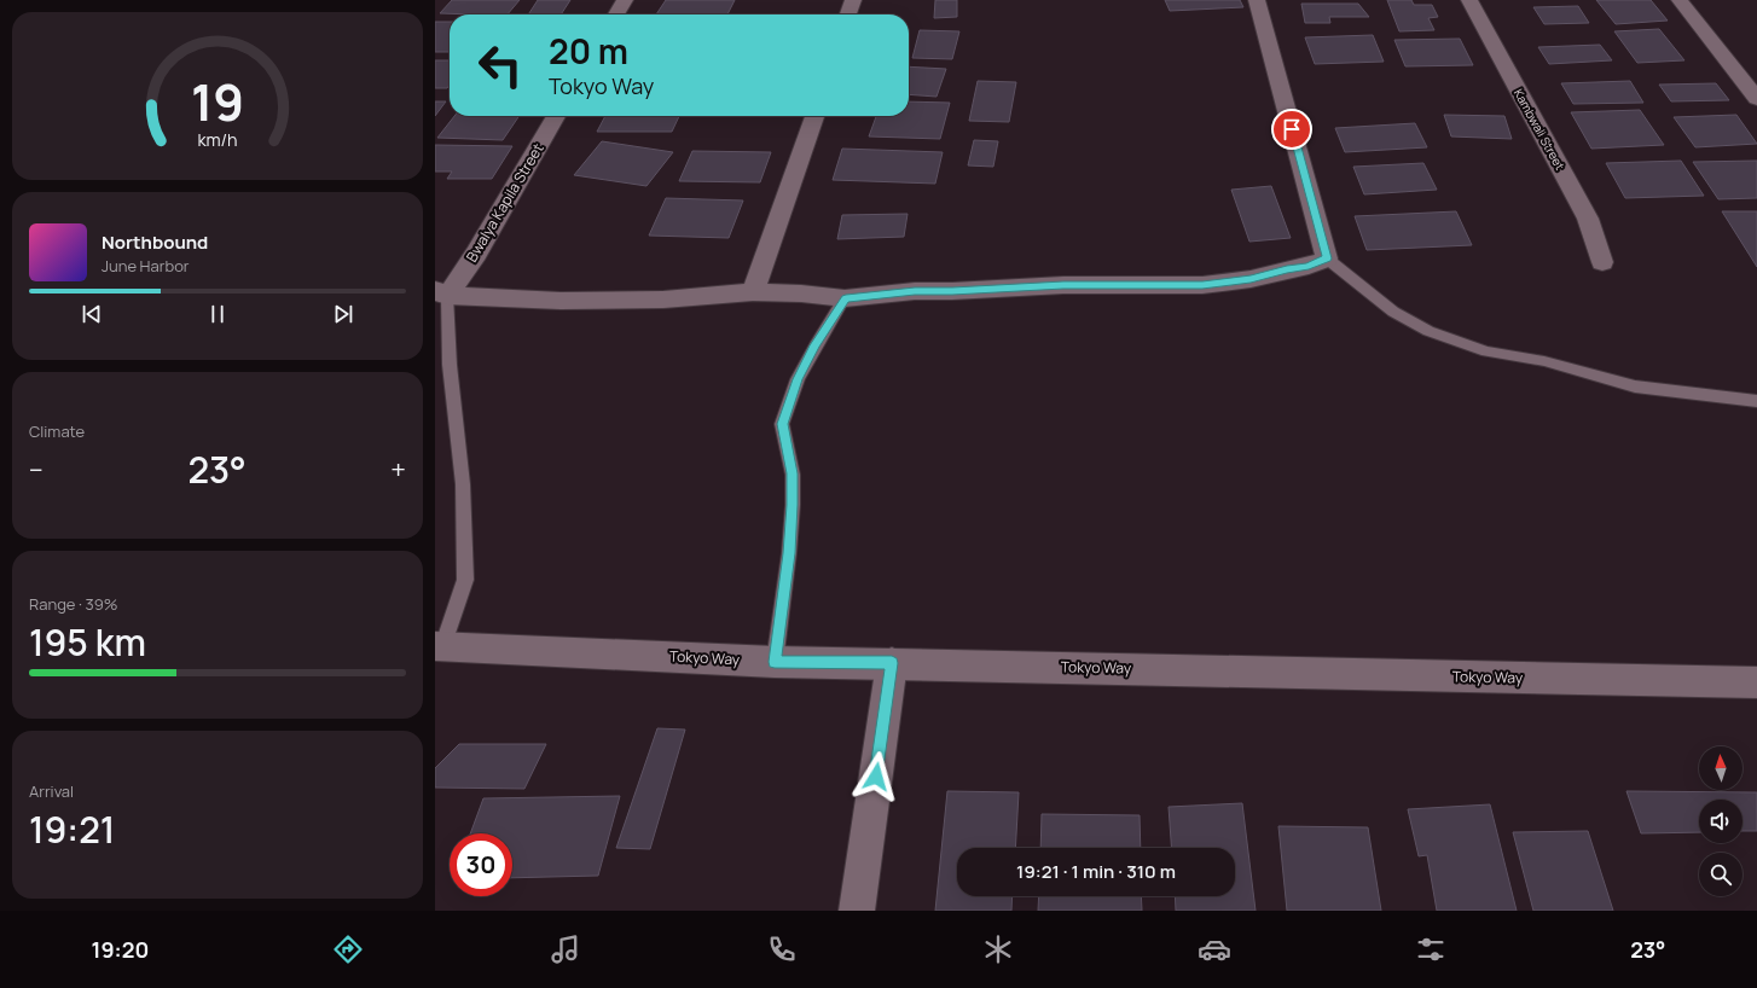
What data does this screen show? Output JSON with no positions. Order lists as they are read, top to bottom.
{
  "streets": {
    "street": ["Kambwali Street", "Bwalya Kapila Street", "Tokyo Way"]
  },
  "north": "top",
  "page": {
    "turn": ["20 m", "Tokyo Way"],
    "song": ["Northbound", "June Harbor"],
    "tile": [
      "Climate",
      ["Range · 39%", "195 km"],
      ["Arrival", "19:21"]
    ],
    "heat": ["−", "23°", "+"],
    "limit": "30",
    "trip": "19:21 · 1 min · 310 m",
    "tabs": ["19:20", "23°"],
    "gauge": ["19", "km/h"]
  }
}
